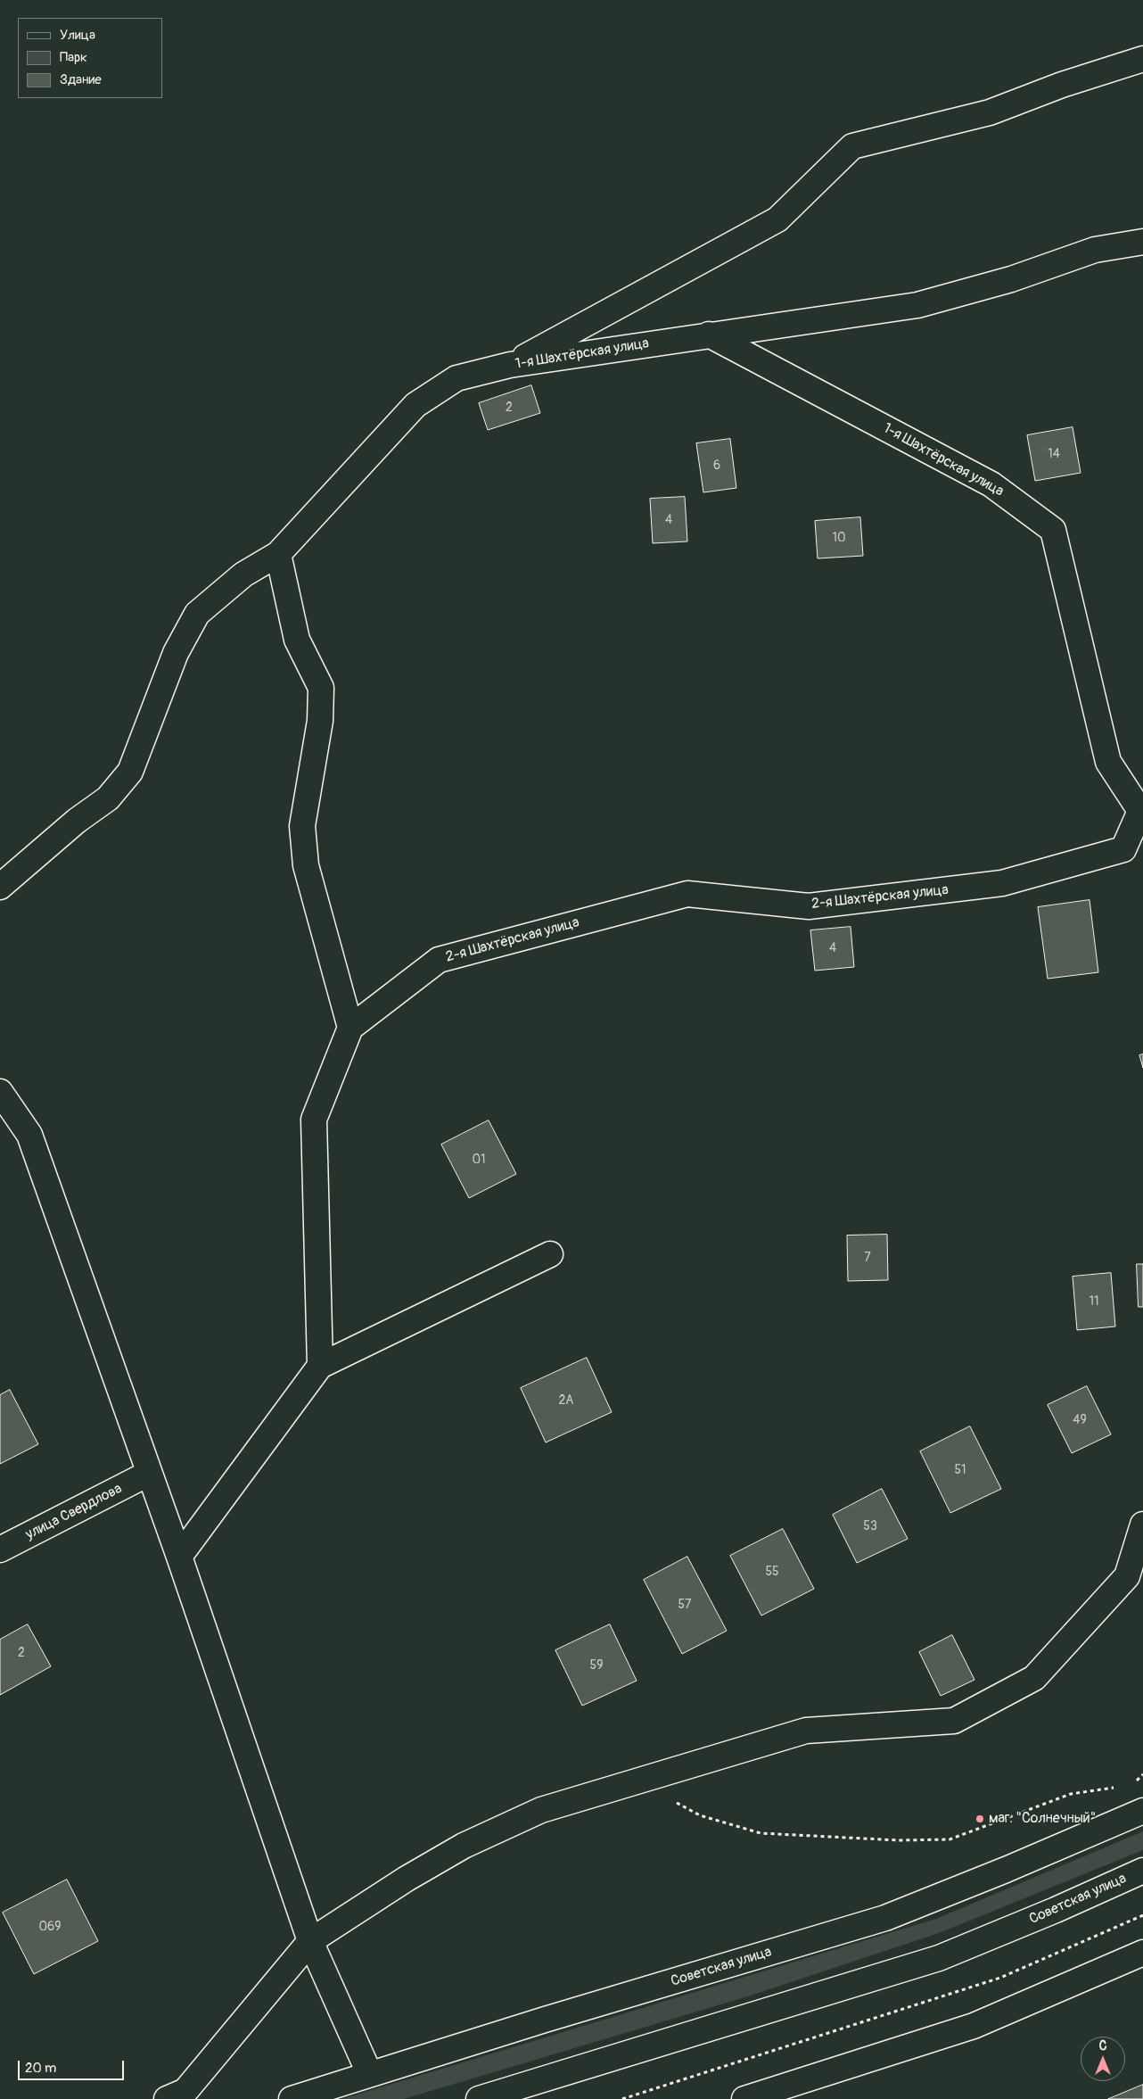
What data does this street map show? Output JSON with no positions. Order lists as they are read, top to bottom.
{
  "streets": {
    "street": [
      "1-я Шахтёрская улица",
      "2-я Шахтёрская улица",
      "улица Свердлова",
      "Советская улица"
    ]
  },
  "crossings": [
    ["1-я Шахтёрская улица", "2-я Шахтёрская улица"]
  ],
  "places": ["маг. \"Солнечный\""],
  "house_numbers": [
    "2",
    "14",
    "6",
    "4",
    "10",
    "4",
    "01",
    "7",
    "11",
    "2А",
    "49",
    "51",
    "53",
    "55",
    "57",
    "2",
    "59",
    "069"
  ],
  "legend": ["Улица", "Парк", "Здание"],
  "scale_bar": "20 m",
  "north": "top"
}
